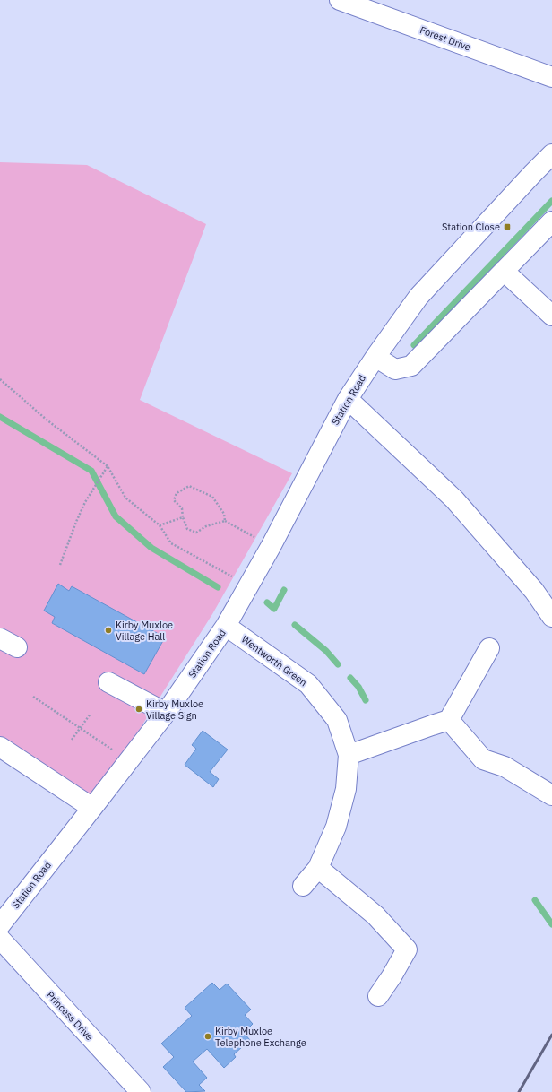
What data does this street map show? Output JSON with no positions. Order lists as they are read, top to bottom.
{
  "streets": {
    "street": [
      "Forest Drive",
      "Station Road",
      "Wentworth Green",
      "Princess Drive"
    ]
  },
  "crossings": [
    ["Station Road", "Wentworth Green"]
  ],
  "places": {
    "transit": ["Station Close"],
    "other": ["Kirby Muxloe Village Hall", "Kirby Muxloe Village Sign", "Kirby Muxloe Telephone Exchange"]
  }
}
